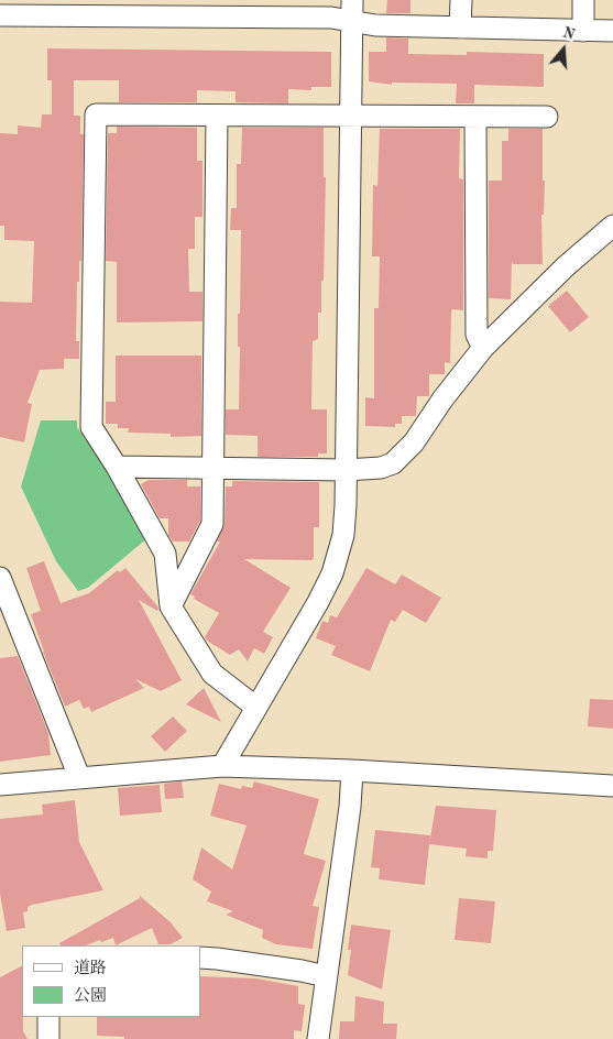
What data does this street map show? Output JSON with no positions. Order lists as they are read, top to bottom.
{
  "legend": ["道路", "公園"],
  "north": "top"
}
